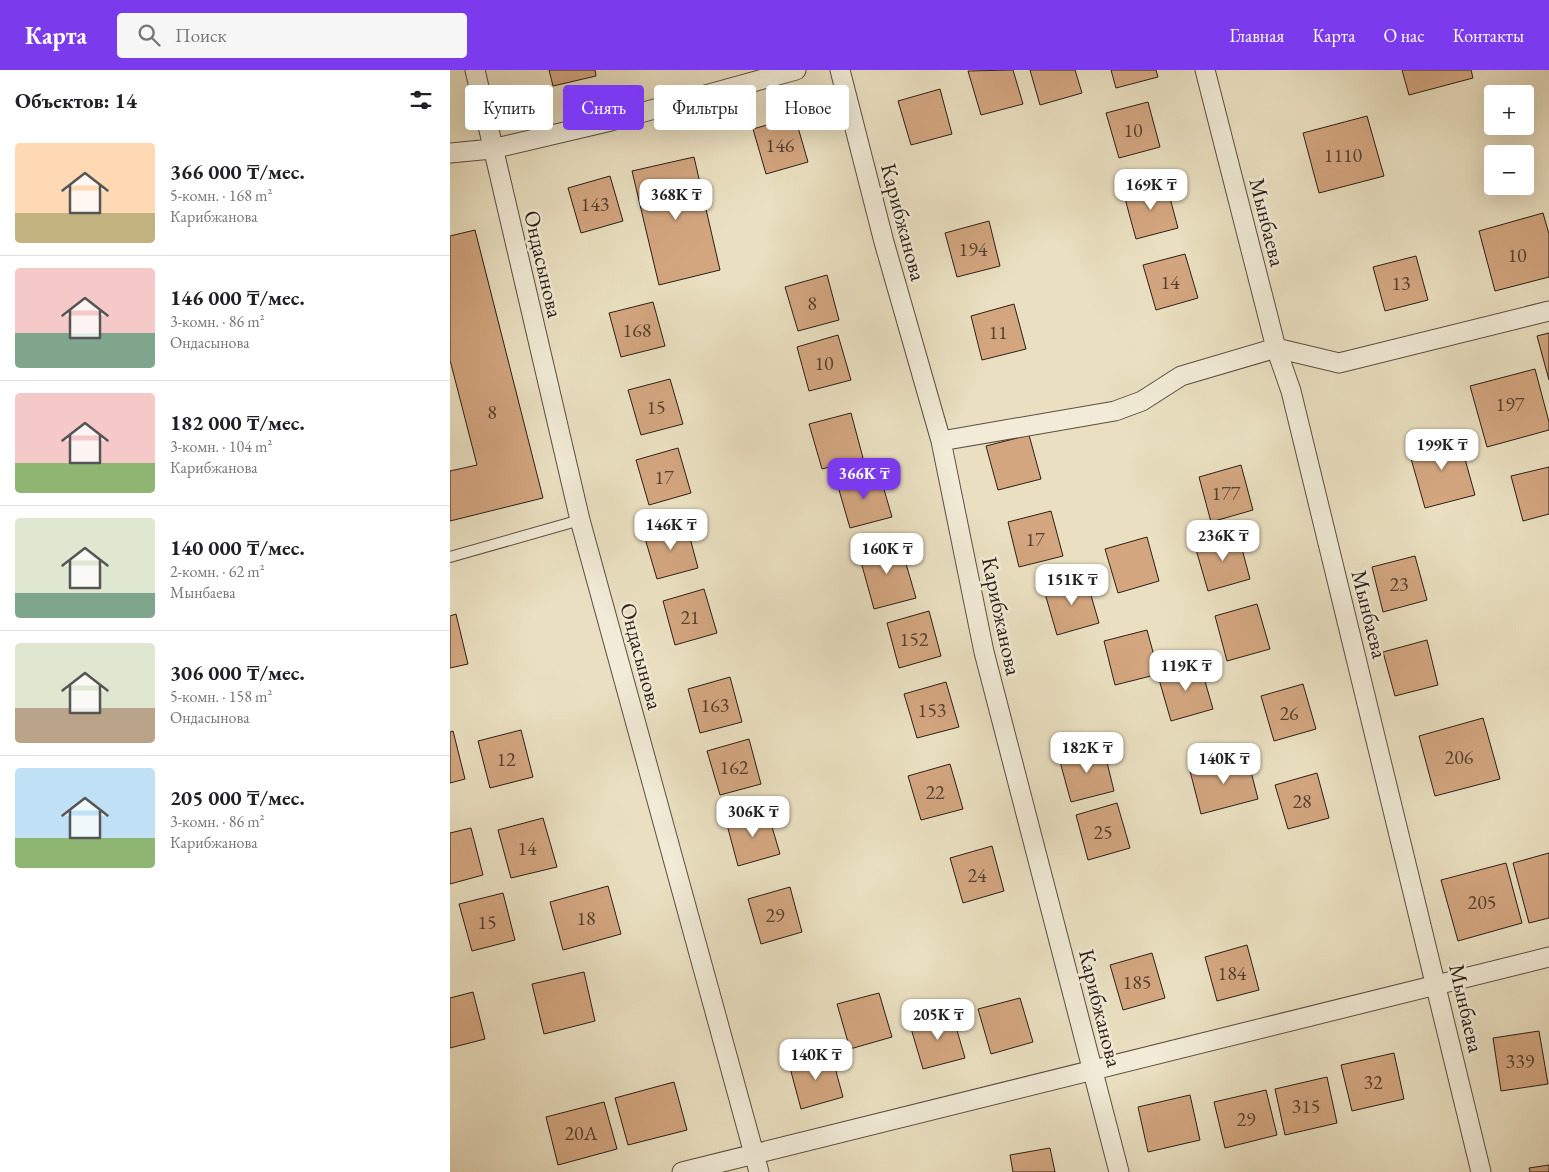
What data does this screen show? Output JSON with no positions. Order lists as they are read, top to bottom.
{
  "streets": {
    "street": ["Карибжанова", "Мынбаева", "Ондасынова"]
  },
  "house_numbers": [
    "10",
    "146",
    "1110",
    "143",
    "194",
    "10",
    "14",
    "13",
    "8",
    "168",
    "11",
    "10",
    "197",
    "15",
    "8",
    "17",
    "177",
    "17",
    "23",
    "21",
    "152",
    "163",
    "153",
    "26",
    "206",
    "12",
    "162",
    "22",
    "28",
    "25",
    "14",
    "24",
    "205",
    "29",
    "18",
    "15",
    "184",
    "185",
    "339",
    "32",
    "315",
    "29",
    "20А"
  ],
  "page": {
    "header": "Карта",
    "search": "Поиск",
    "nav": [
      "Главная",
      "Карта",
      "О нас",
      "Контакты"
    ],
    "heading": "Объектов: 14",
    "map_buttons": ["+", "−"],
    "chip": [
      "Купить",
      "Снять",
      "Фильтры",
      "Новое"
    ],
    "list": [
      {
        "name": "366 000 ₸/мес.",
        "note": "5-комн. · 168 m² · Карибжанова"
      },
      {
        "name": "146 000 ₸/мес.",
        "note": "3-комн. · 86 m² · Ондасынова"
      },
      {
        "name": "182 000 ₸/мес.",
        "note": "3-комн. · 104 m² · Карибжанова"
      },
      {
        "name": "140 000 ₸/мес.",
        "note": "2-комн. · 62 m² · Мынбаева"
      },
      {
        "name": "306 000 ₸/мес.",
        "note": "5-комн. · 158 m² · Ондасынова"
      },
      {
        "name": "205 000 ₸/мес.",
        "note": "3-комн. · 86 m² · Карибжанова"
      }
    ],
    "price": [
      "169K ₸",
      "368K ₸",
      "199K ₸",
      "366K ₸",
      "146K ₸",
      "236K ₸",
      "160K ₸",
      "151K ₸",
      "119K ₸",
      "182K ₸",
      "140K ₸",
      "306K ₸",
      "205K ₸",
      "140K ₸"
    ]
  }
}
